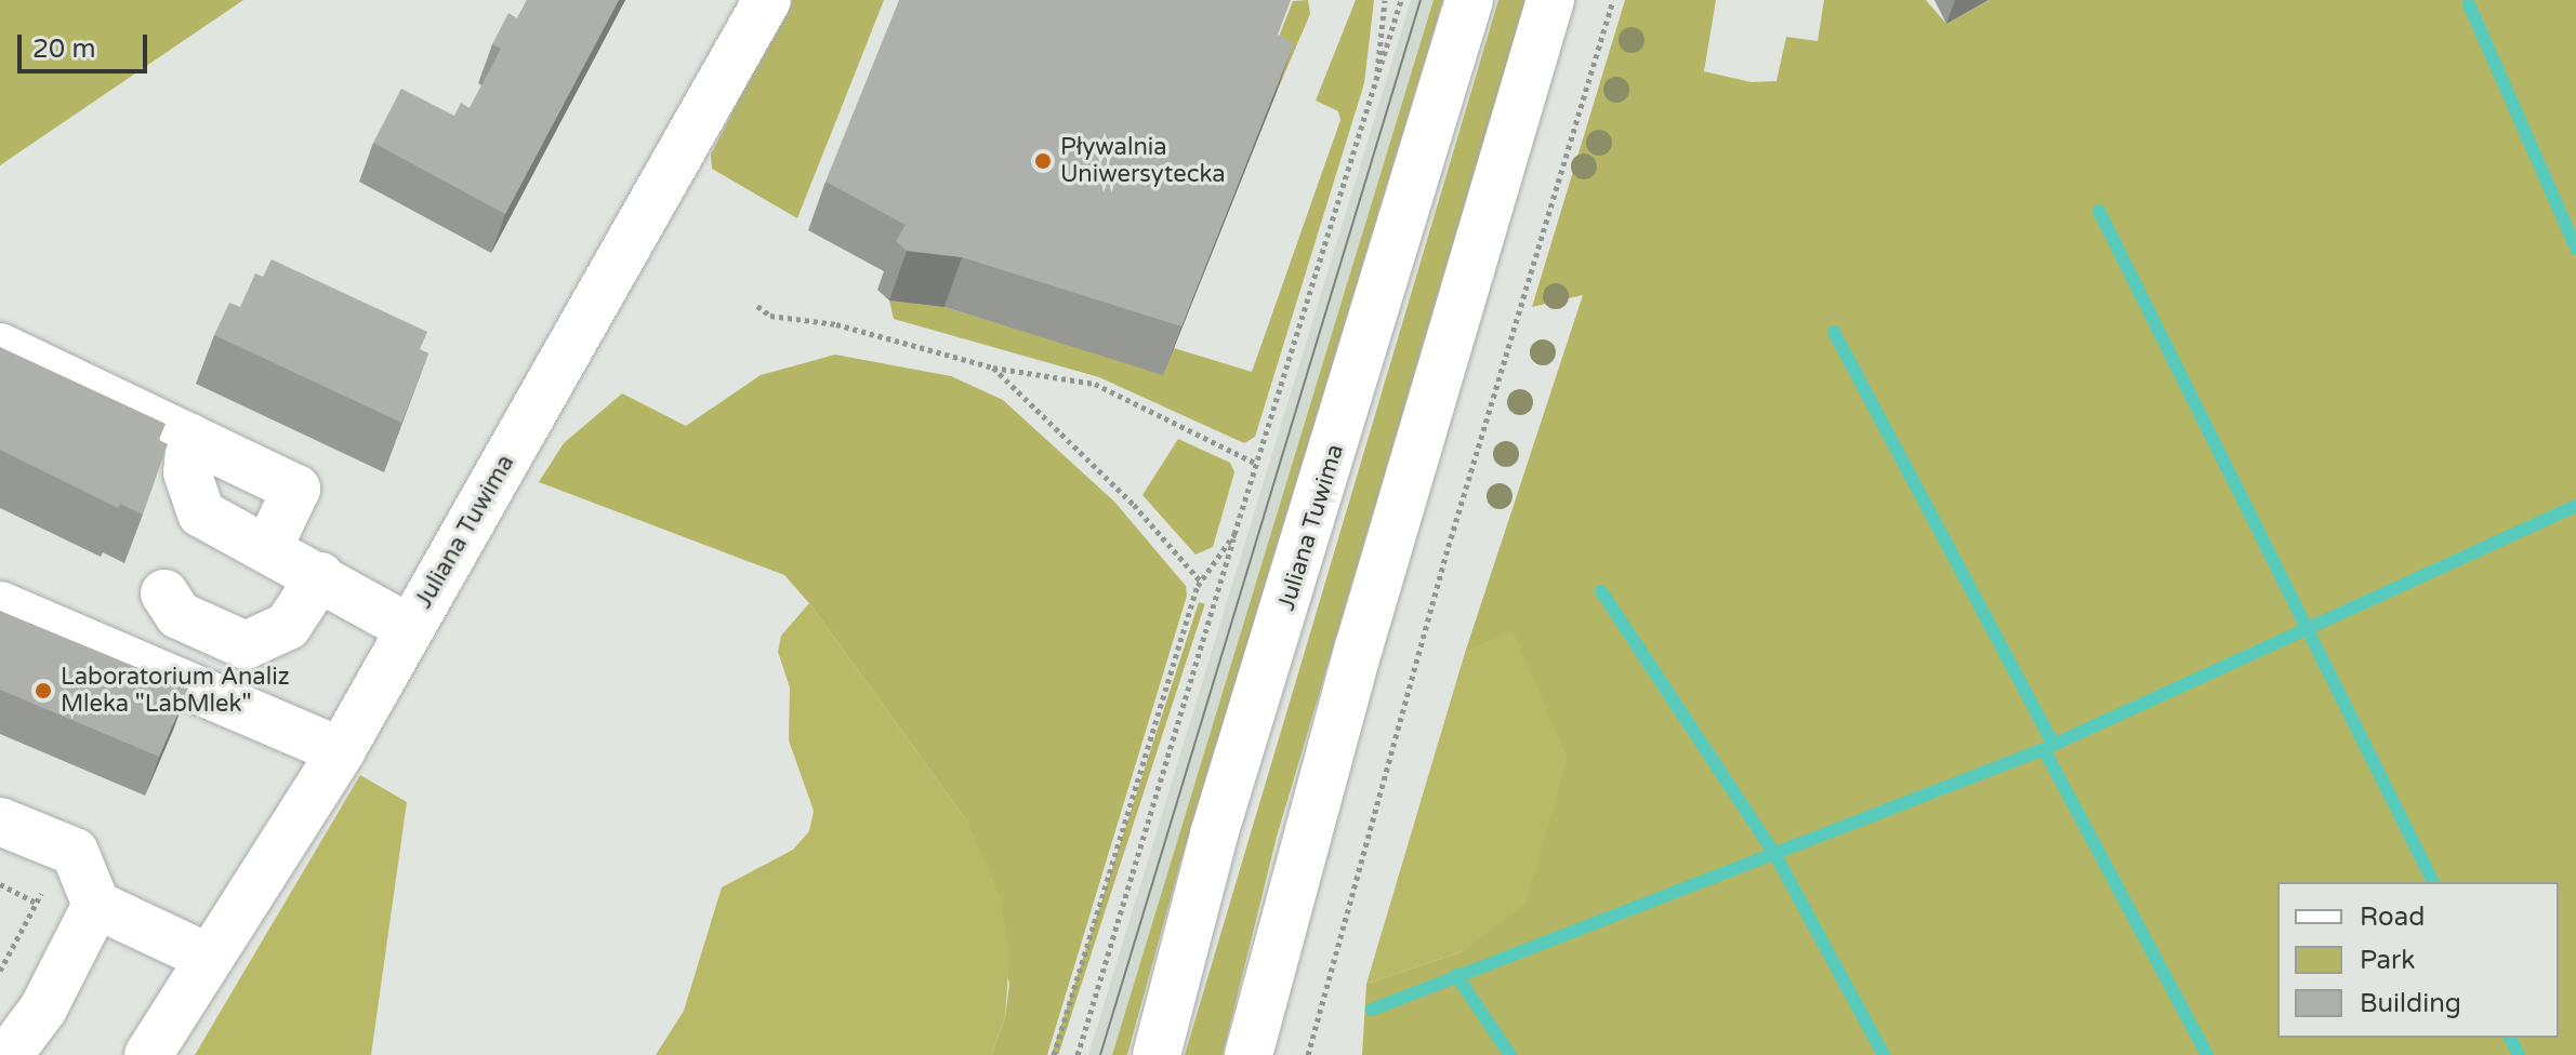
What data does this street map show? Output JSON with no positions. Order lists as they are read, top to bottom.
{
  "streets": {
    "main road": ["Juliana Tuwima"]
  },
  "places": ["Pływalnia Uniwersytecka", "Laboratorium Analiz Mleka \"LabMlek\""],
  "legend": ["Road", "Park", "Building"],
  "scale_bar": "20 m"
}
